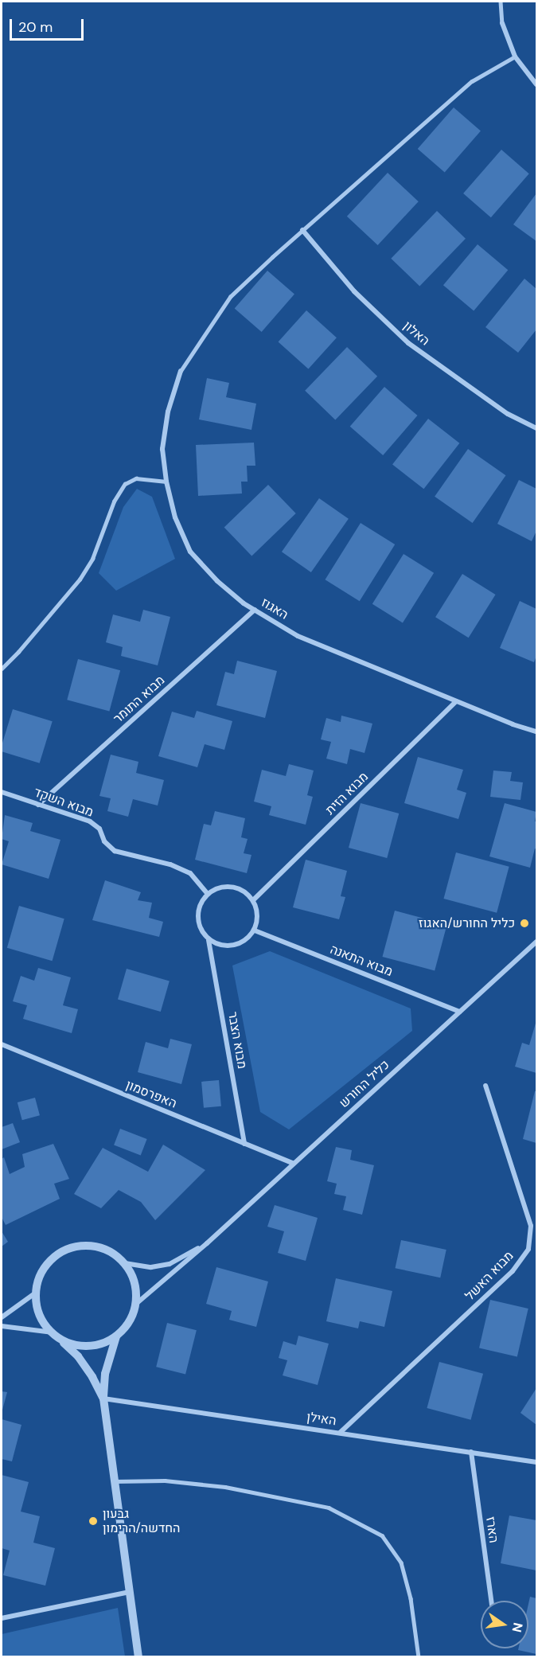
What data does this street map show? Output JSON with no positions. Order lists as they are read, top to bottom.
{
  "streets": {
    "street": [
      "האלון",
      "האגוז",
      "מבוא התומר",
      "מבוא הזית",
      "מבוא השקד",
      "מבוא התאנה",
      "מבוא הצבר",
      "כליל החורש",
      "האפרסמון",
      "מבוא האשל",
      "האילן",
      "הארז"
    ]
  },
  "crossings": [
    ["האגוז", "מבוא התומר"],
    ["האגוז", "מבוא הזית"],
    ["מבוא התומר", "מבוא השקד"],
    ["מבוא הזית", "מבוא השקד"],
    ["מבוא הזית", "מבוא התאנה"],
    ["מבוא הזית", "מבוא הצבר"],
    ["מבוא השקד", "מבוא התאנה"],
    ["מבוא השקד", "מבוא הצבר"],
    ["מבוא התאנה", "מבוא הצבר"],
    ["מבוא התאנה", "כליל החורש"],
    ["מבוא הצבר", "האפרסמון"],
    ["כליל החורש", "האפרסמון"],
    ["מבוא האשל", "האילן"],
    ["האילן", "הארז"]
  ],
  "places": ["כליל החורש/האגוז", "גבעון החדשה/הרימון"],
  "scale_bar": "20 m",
  "north": "right"
}
